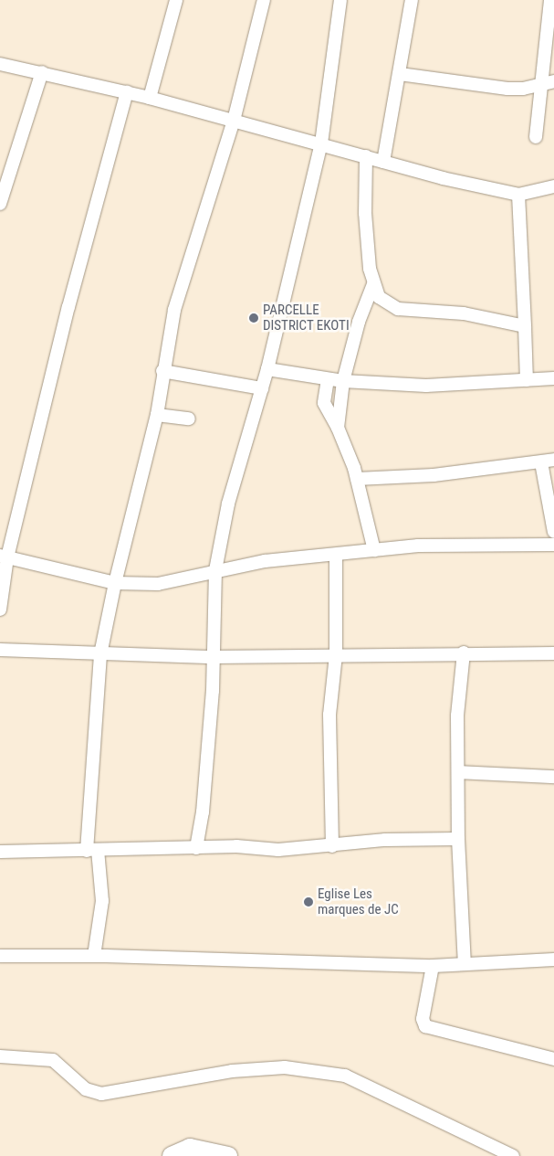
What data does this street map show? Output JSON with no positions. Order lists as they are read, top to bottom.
{
  "places": ["PARCELLE DISTRICT EKOTI", "Eglise Les marques de JC"]
}
